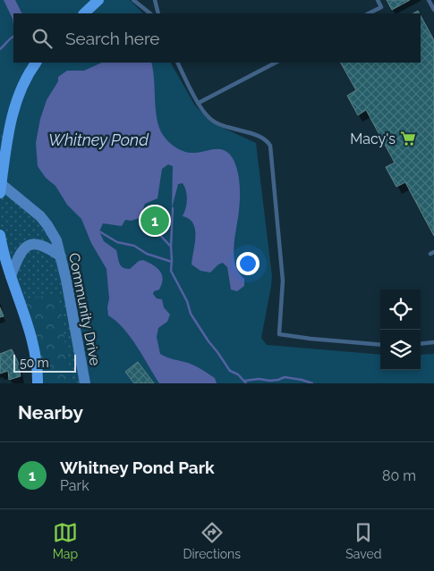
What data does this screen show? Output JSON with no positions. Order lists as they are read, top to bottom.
{
  "streets": {
    "main road": ["Community Drive"]
  },
  "water": ["Whitney Pond"],
  "places": {
    "supermarket": ["Macy's"]
  },
  "scale_bar": "50 m",
  "page": {
    "search": "Search here",
    "pins": "1",
    "scale": "50 m",
    "heading": "Nearby",
    "list": [
      {
        "mark": "1",
        "name": "Whitney Pond Park",
        "note": "Park",
        "value": "80 m"
      }
    ],
    "nav": ["Map", "Directions", "Saved"]
  }
}
